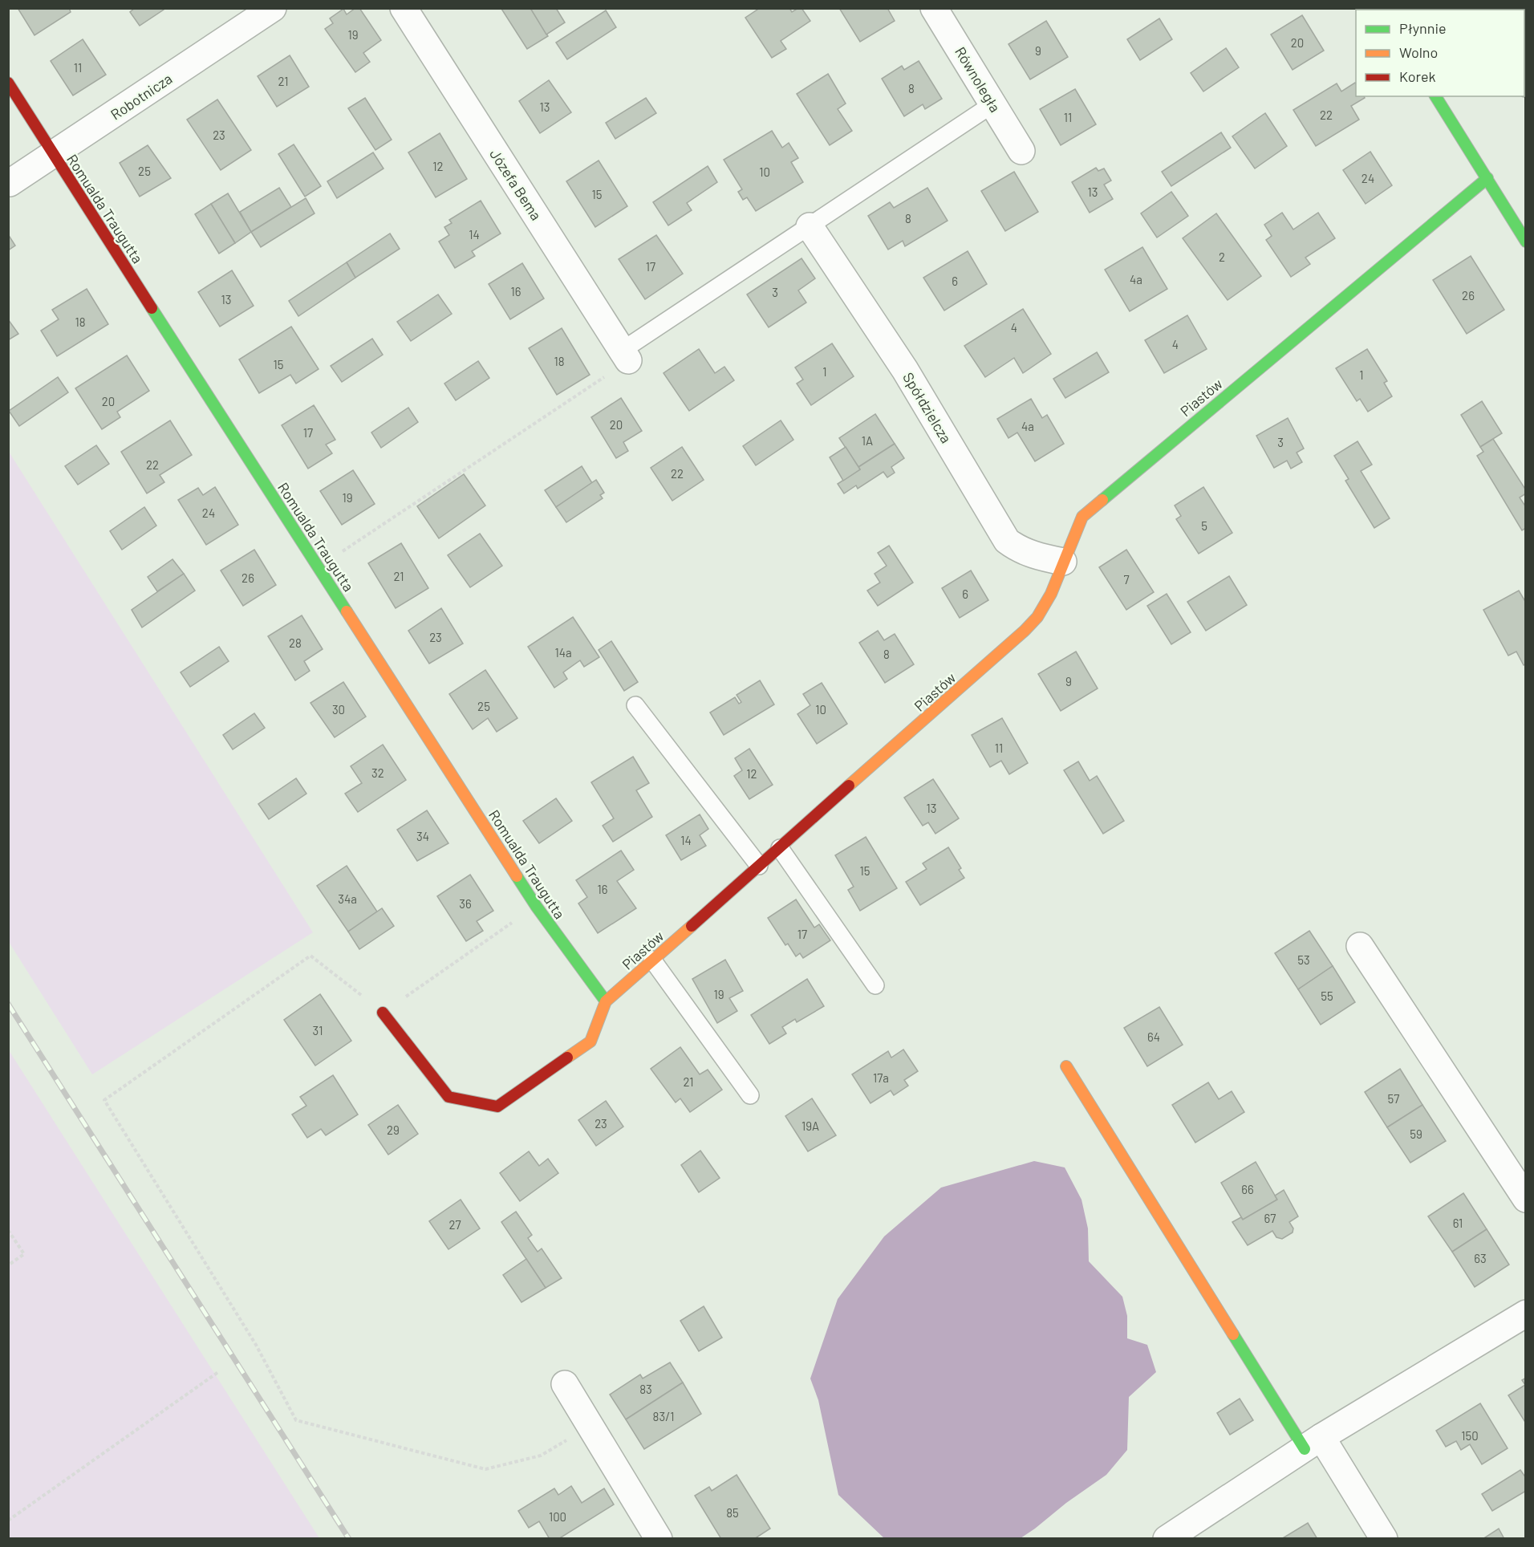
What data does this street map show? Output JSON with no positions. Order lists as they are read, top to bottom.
{
  "streets": {
    "street": [
      "Równoległa",
      "Robotnicza",
      "Józefa Bema",
      "Romualda Traugutta",
      "Piastów",
      "Spółdzielcza"
    ]
  },
  "crossings": [
    ["Robotnicza", "Romualda Traugutta"],
    ["Romualda Traugutta", "Piastów"],
    ["Piastów", "Spółdzielcza"]
  ],
  "house_numbers": [
    "19",
    "20",
    "9",
    "11",
    "21",
    "8",
    "13",
    "22",
    "11",
    "23",
    "12",
    "25",
    "10",
    "24",
    "13",
    "15",
    "8",
    "14",
    "2",
    "17",
    "4a",
    "6",
    "16",
    "3",
    "26",
    "13",
    "18",
    "4",
    "4",
    "18",
    "15",
    "1",
    "1",
    "20",
    "20",
    "4a",
    "17",
    "1A",
    "3",
    "22",
    "22",
    "19",
    "24",
    "5",
    "21",
    "26",
    "7",
    "6",
    "23",
    "28",
    "14a",
    "8",
    "9",
    "25",
    "30",
    "10",
    "11",
    "32",
    "12",
    "13",
    "34",
    "14",
    "15",
    "16",
    "34a",
    "36",
    "17",
    "53",
    "19",
    "55",
    "31",
    "64",
    "17a",
    "21",
    "57",
    "23",
    "19A",
    "29",
    "59",
    "66",
    "67",
    "61",
    "27",
    "63",
    "83",
    "83/1",
    "150",
    "85",
    "100"
  ],
  "legend": ["Płynnie", "Wolno", "Korek"]
}
